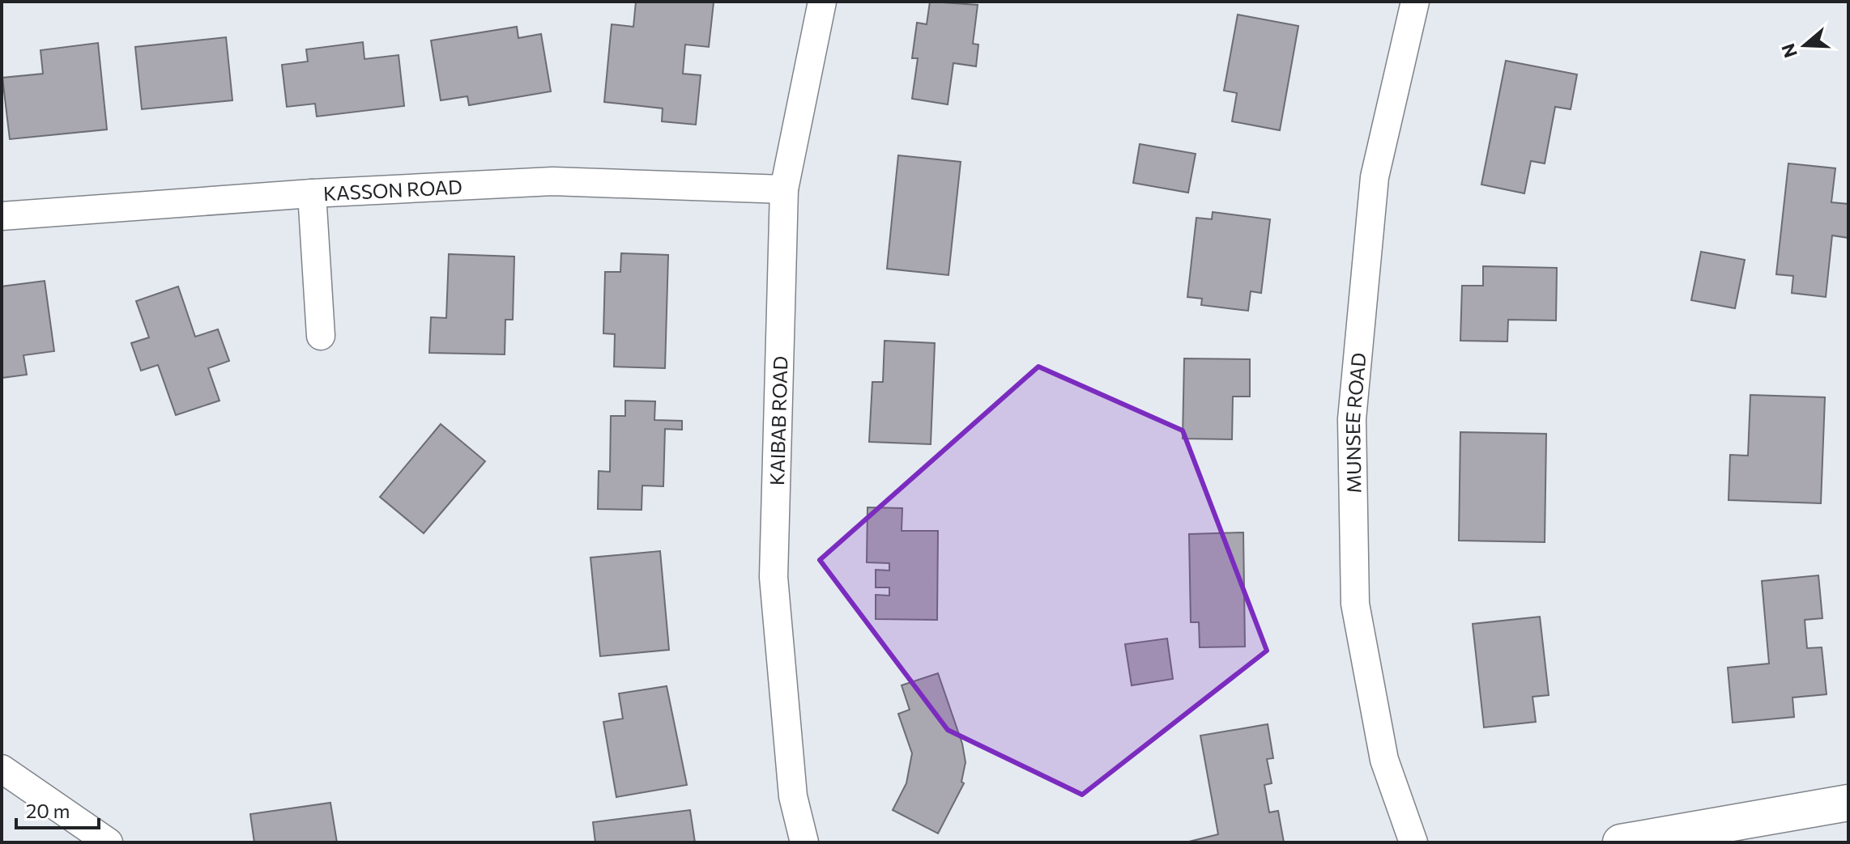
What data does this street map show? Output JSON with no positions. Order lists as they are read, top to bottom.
{
  "streets": {
    "street": ["KASSON ROAD", "KAIBAB ROAD", "MUNSEE ROAD"]
  },
  "crossings": [
    ["KASSON ROAD", "KAIBAB ROAD"]
  ],
  "scale_bar": "20 m",
  "north": "left"
}
